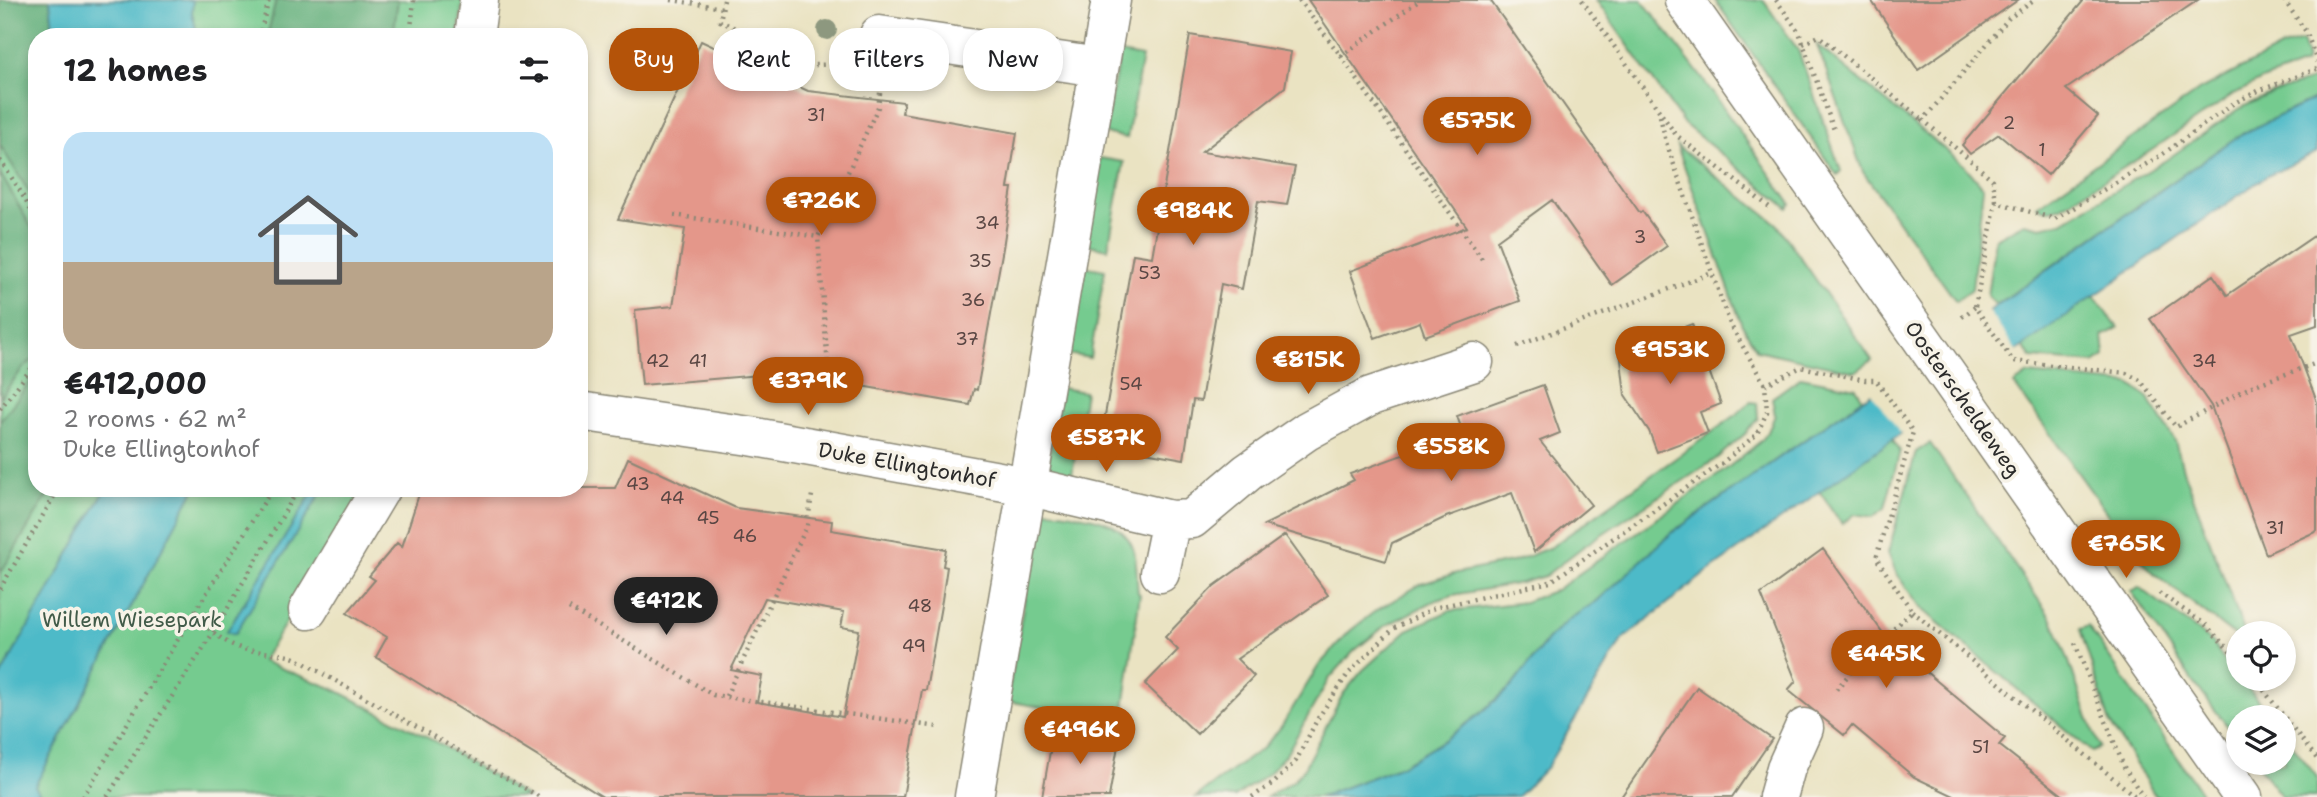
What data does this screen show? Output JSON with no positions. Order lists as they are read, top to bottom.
{
  "streets": {
    "street": ["Oosterscheldeweg", "Duke Ellingtonhof"]
  },
  "parks": ["Willem Wiesepark"],
  "house_numbers": [
    "31",
    "2",
    "1",
    "34",
    "3",
    "35",
    "53",
    "36",
    "37",
    "42",
    "41",
    "34",
    "54",
    "43",
    "44",
    "45",
    "31",
    "46",
    "48",
    "49",
    "51"
  ],
  "page": {
    "chip": [
      "Buy",
      "Rent",
      "Filters",
      "New"
    ],
    "heading": "12 homes",
    "price": [
      "€575K",
      "€726K",
      "€984K",
      "€953K",
      "€815K",
      "€379K",
      "€587K",
      "€558K",
      "€765K",
      "€412K",
      "€445K",
      "€496K"
    ],
    "list": [
      {
        "name": "€412,000",
        "note": "2 rooms · 62 m² · Duke Ellingtonhof"
      }
    ]
  }
}
